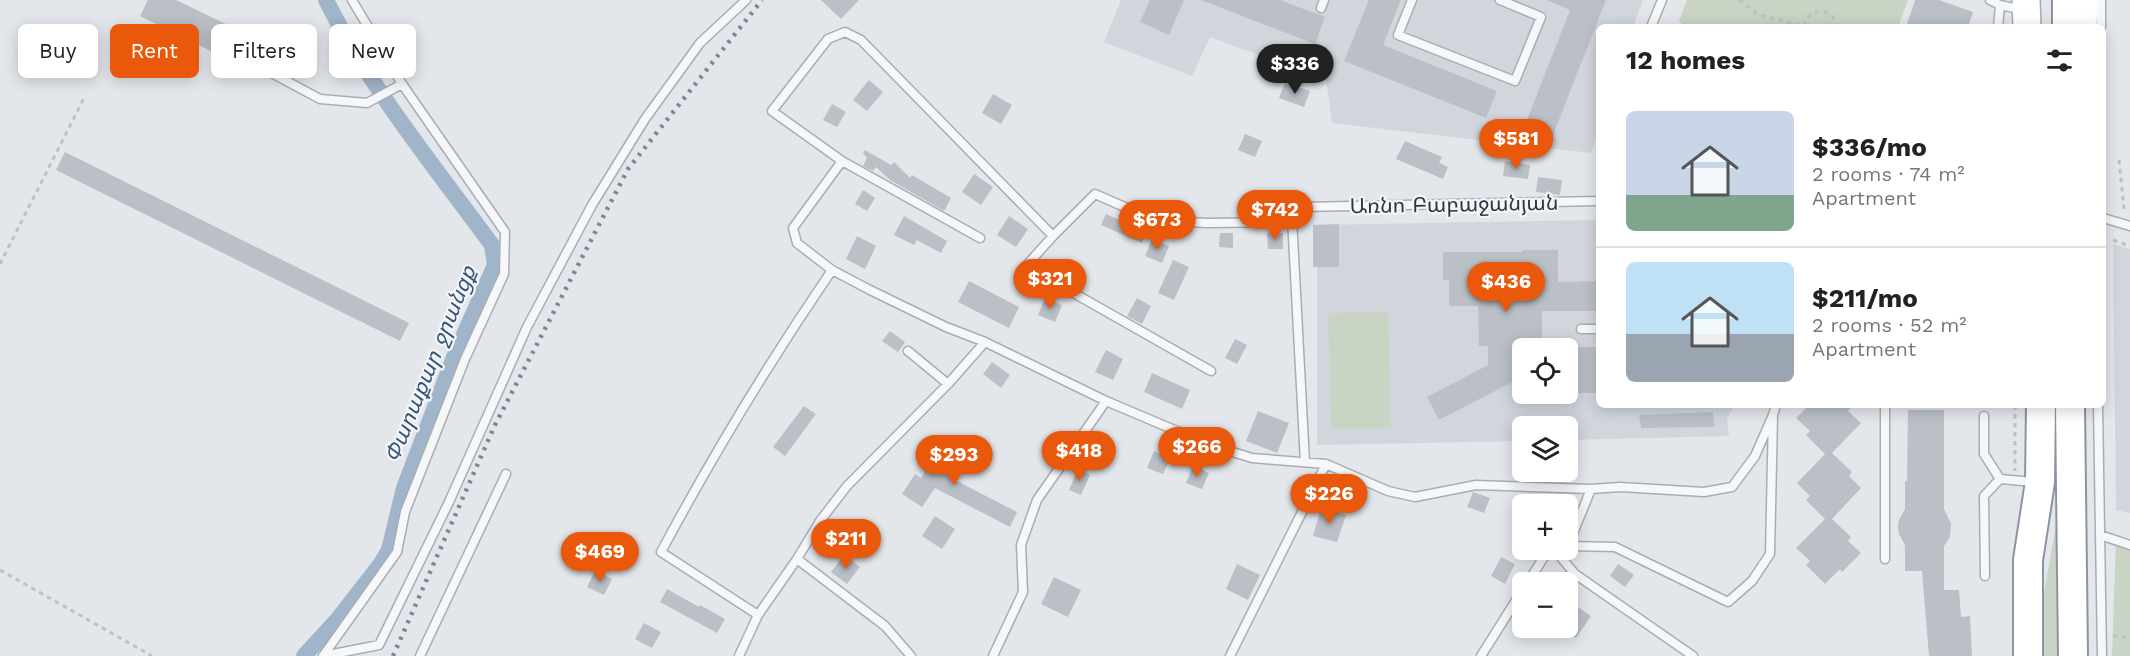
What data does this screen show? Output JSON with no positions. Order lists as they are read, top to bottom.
{
  "streets": {
    "lane": ["Առնո Բաբաջանյան"]
  },
  "water": ["Փարաքար ջրանցք"],
  "page": {
    "chip": [
      "Buy",
      "Rent",
      "Filters",
      "New"
    ],
    "heading": "12 homes",
    "price": [
      "$336",
      "$581",
      "$742",
      "$673",
      "$321",
      "$436",
      "$266",
      "$418",
      "$293",
      "$226",
      "$211",
      "$469"
    ],
    "list": [
      {
        "name": "$336/mo",
        "note": "2 rooms · 74 m² · Apartment"
      },
      {
        "name": "$211/mo",
        "note": "2 rooms · 52 m² · Apartment"
      }
    ],
    "map_buttons": ["+", "−"]
  }
}
